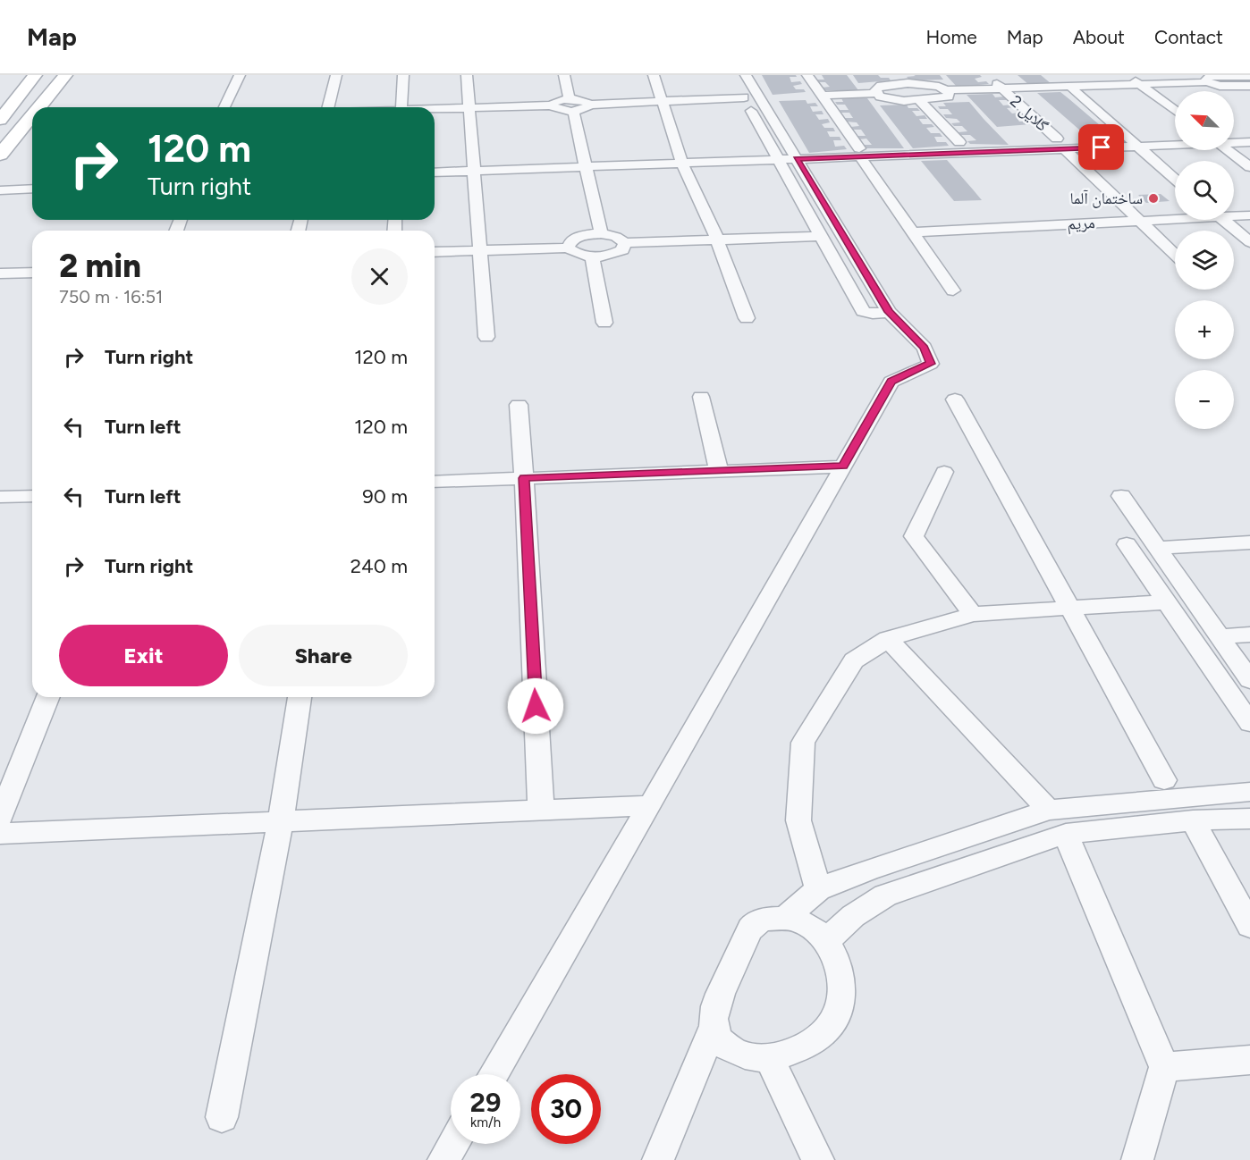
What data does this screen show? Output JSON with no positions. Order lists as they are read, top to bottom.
{
  "streets": {
    "street": ["گلایل 2", "مریم"]
  },
  "crossings": [
    ["گلایل 2", "مریم"]
  ],
  "places": ["ساختمان آلما"],
  "north": "top left",
  "page": {
    "header": "Map",
    "nav": [
      "Home",
      "Map",
      "About",
      "Contact"
    ],
    "map_buttons": ["+", "−"],
    "turn": ["120 m", "Turn right"],
    "heading": ["2 min", "750 m · 16:51"],
    "list": [
      {
        "name": "Turn right",
        "value": "120 m"
      },
      {
        "name": "Turn left",
        "value": "120 m"
      },
      {
        "name": "Turn left",
        "value": "90 m"
      },
      {
        "name": "Turn right",
        "value": "240 m"
      }
    ],
    "buttons": ["Exit", "Share"],
    "speed": "29 km/h",
    "limit": "30"
  }
}
